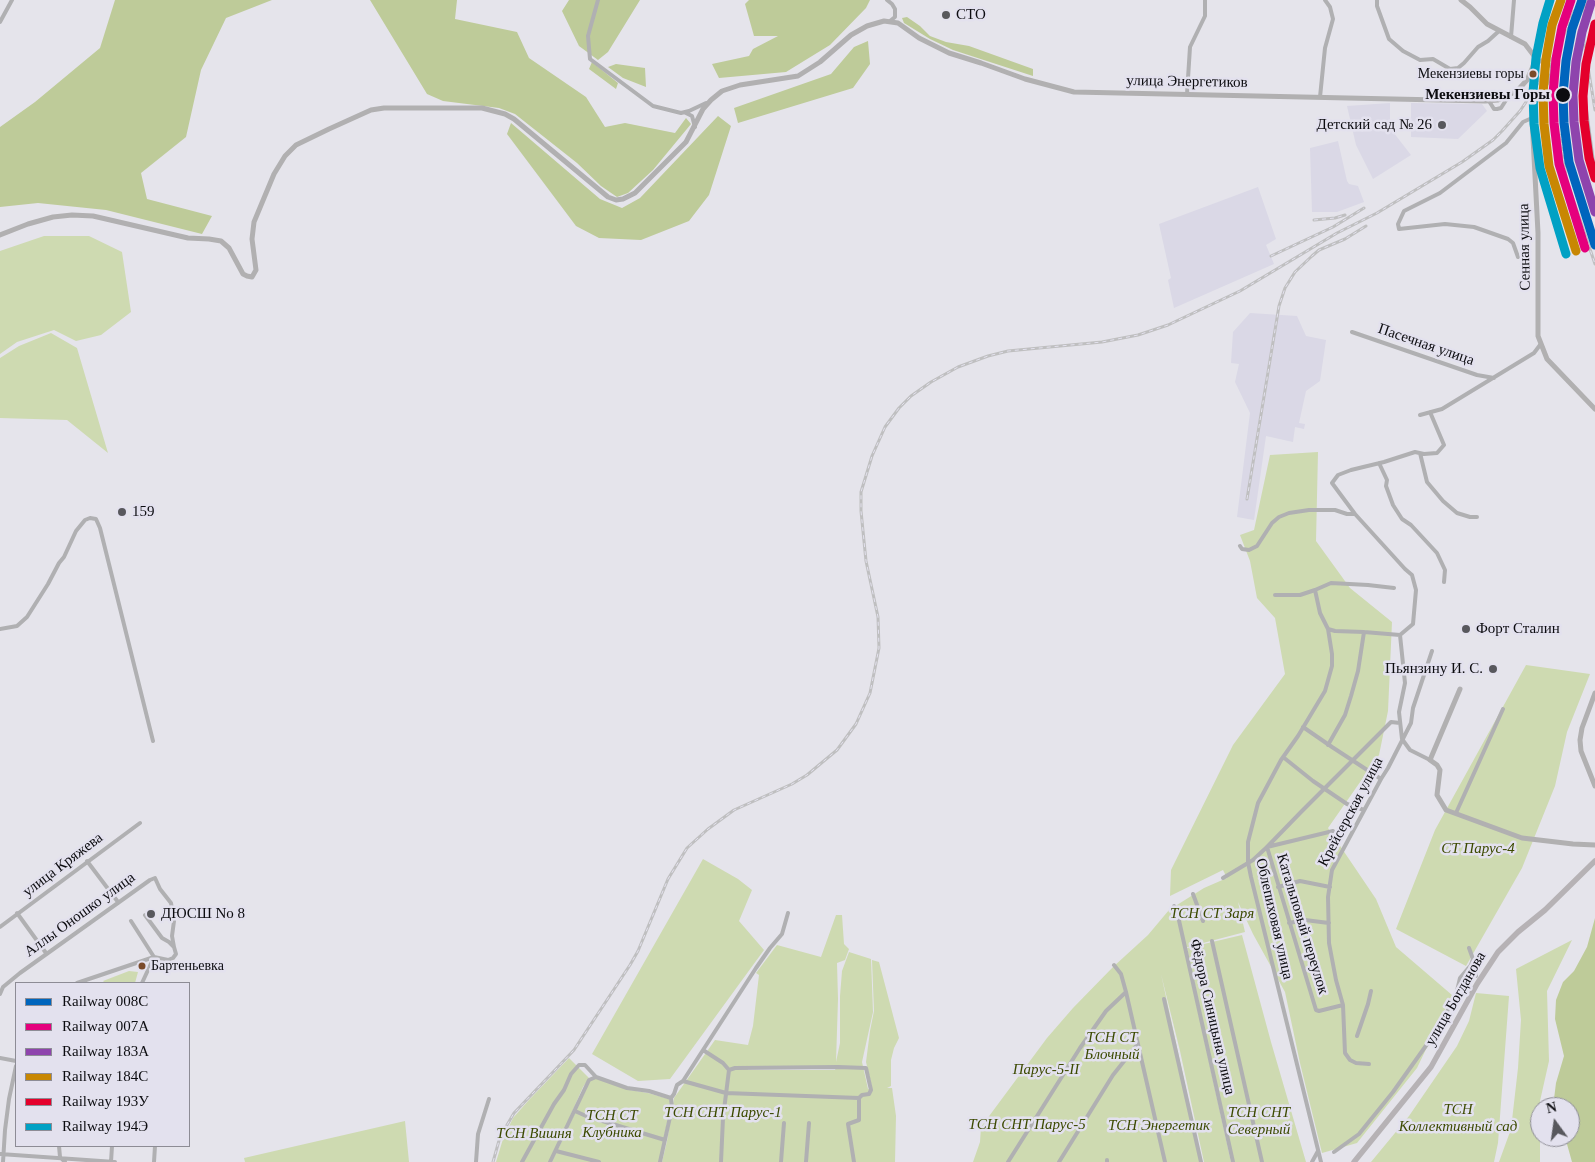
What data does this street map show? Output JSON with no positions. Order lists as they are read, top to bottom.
{
  "streets": {
    "main road": ["улица Энергетиков", "Сенная улица", "улица Богданова"],
    "street": [
      "Пасечная улица",
      "Крейсерская улица",
      "улица Кряжева",
      "Аллы Оношко улица",
      "Облепиховая улица",
      "Катальповый переулок",
      "Фёдора Синицына улица"
    ]
  },
  "crossings": [
    ["Крейсерская улица", "Катальповый переулок"]
  ],
  "parks": [
    "СТ Парус-4",
    "ТСН СТ Заря",
    "ТСН СТ Блочный",
    "Парус-5-II",
    "ТСН Коллективный сад",
    "ТСН СНТ Парус-1",
    "ТСН СНТ Северный",
    "ТСН СТ Клубника",
    "ТСН СНТ Парус-5",
    "ТСН Энергетик",
    "ТСН Вишня"
  ],
  "places": [
    "СТО",
    "Мекензиевы горы",
    "Мекензиевы Горы",
    "Детский сад № 26",
    "159",
    "Форт Сталин",
    "Пьянзину И. С.",
    "ДЮСШ No 8",
    "Бартеньевка"
  ],
  "lines": [
    "rail line 008С",
    "rail line 007А",
    "rail line 184С",
    "rail line 194Э",
    "rail line 183А",
    "rail line 193У"
  ],
  "legend": [
    "Railway 008С",
    "Railway 007А",
    "Railway 183А",
    "Railway 184С",
    "Railway 193У",
    "Railway 194Э"
  ],
  "north": "top"
}
